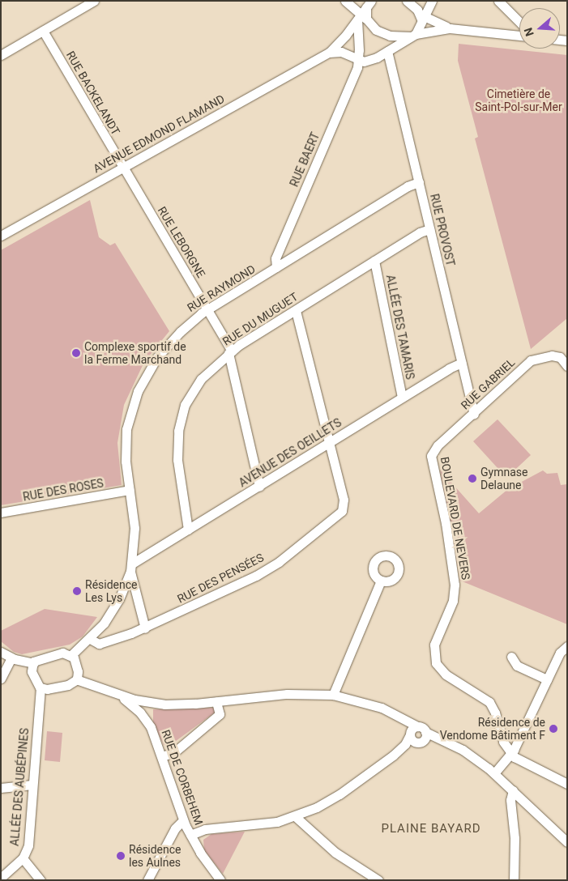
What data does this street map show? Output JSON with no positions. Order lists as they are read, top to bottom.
{
  "streets": {
    "street": [
      "RUE BACKELANDT",
      "AVENUE EDMOND FLAMAND",
      "RUE BAERT",
      "RUE PROVOST",
      "RUE LEBORGNE",
      "RUE RAYMOND",
      "RUE DU MUGUET",
      "ALLÉE DES TAMARIS",
      "RUE GABRIEL",
      "AVENUE DES OEILLETS",
      "RUE DES ROSES",
      "BOULEVARD DE NEVERS",
      "RUE DES PENSÉES",
      "RUE DE CORBEHEM",
      "ALLÉE DES AUBÉPINES"
    ]
  },
  "crossings": [
    ["RUE BACKELANDT", "AVENUE EDMOND FLAMAND"],
    ["RUE BACKELANDT", "RUE LEBORGNE"],
    ["AVENUE EDMOND FLAMAND", "RUE LEBORGNE"],
    ["RUE BAERT", "RUE RAYMOND"],
    ["RUE PROVOST", "RUE RAYMOND"],
    ["RUE PROVOST", "RUE DU MUGUET"],
    ["RUE PROVOST", "RUE GABRIEL"],
    ["RUE PROVOST", "AVENUE DES OEILLETS"],
    ["RUE LEBORGNE", "RUE RAYMOND"],
    ["RUE LEBORGNE", "RUE DU MUGUET"],
    ["RUE LEBORGNE", "AVENUE DES OEILLETS"],
    ["RUE RAYMOND", "AVENUE DES OEILLETS"],
    ["RUE RAYMOND", "RUE DES ROSES"],
    ["RUE RAYMOND", "RUE DES PENSÉES"],
    ["RUE RAYMOND", "ALLÉE DES AUBÉPINES"],
    ["RUE DU MUGUET", "ALLÉE DES TAMARIS"],
    ["RUE DU MUGUET", "AVENUE DES OEILLETS"],
    ["RUE DU MUGUET", "RUE DES PENSÉES"],
    ["ALLÉE DES TAMARIS", "AVENUE DES OEILLETS"],
    ["RUE GABRIEL", "BOULEVARD DE NEVERS"],
    ["AVENUE DES OEILLETS", "RUE DES PENSÉES"]
  ],
  "districts": ["PLAINE BAYARD"],
  "parks": ["Cimetière de Saint-Pol-sur-Mer"],
  "places": [
    "Complexe sportif de la Ferme Marchand",
    "Gymnase Delaune",
    "Résidence Les Lys",
    "Résidence de Vendome Bâtiment F",
    "Résidence les Aulnes"
  ],
  "north": "left"
}
